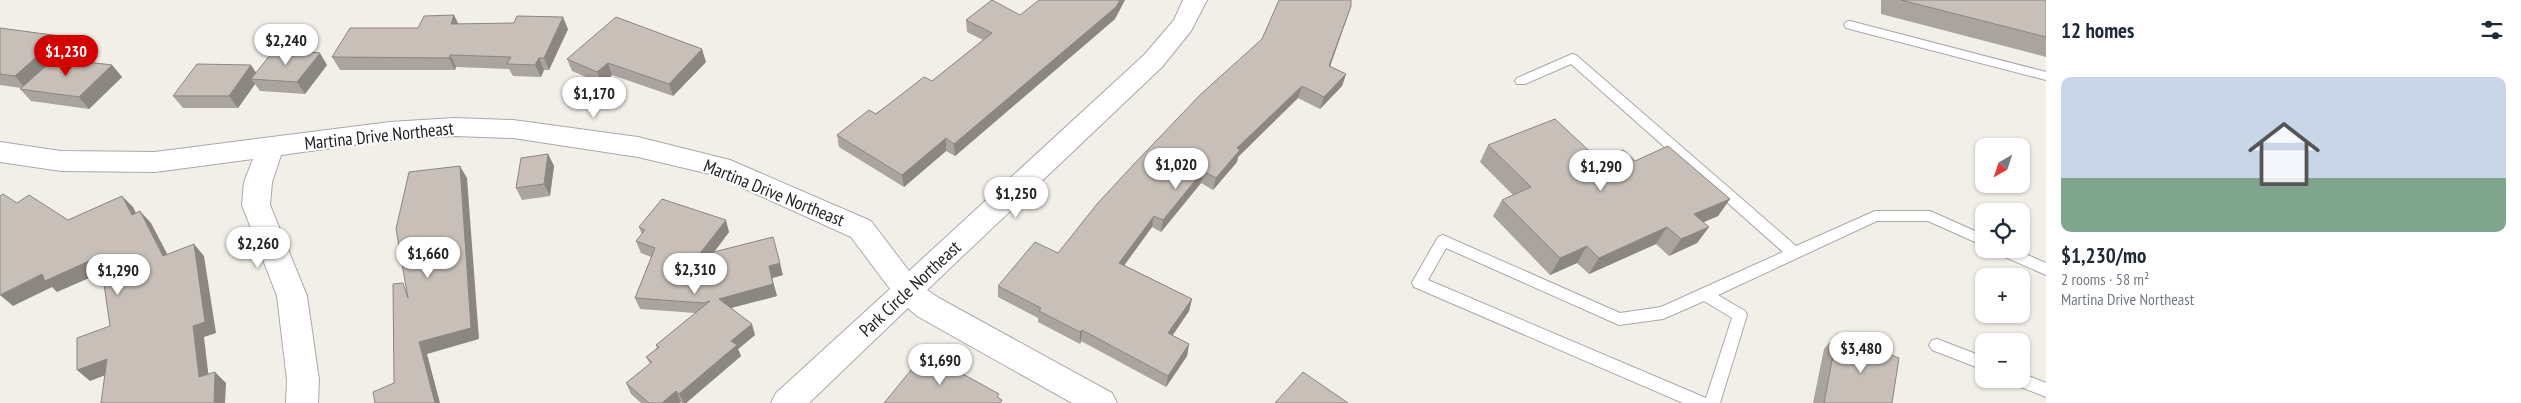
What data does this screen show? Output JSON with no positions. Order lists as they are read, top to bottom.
{
  "streets": {
    "street": ["Martina Drive Northeast", "Park Circle Northeast"]
  },
  "crossings": [
    ["Martina Drive Northeast", "Park Circle Northeast"]
  ],
  "north": "bottom left",
  "page": {
    "heading": "12 homes",
    "price": [
      "$2,240",
      "$1,230",
      "$1,170",
      "$1,020",
      "$1,290",
      "$1,250",
      "$2,260",
      "$1,660",
      "$2,310",
      "$1,290",
      "$3,480",
      "$1,690"
    ],
    "list": [
      {
        "name": "$1,230/mo",
        "note": "2 rooms · 58 m² · Martina Drive Northeast"
      }
    ],
    "map_buttons": ["+", "−"]
  }
}
